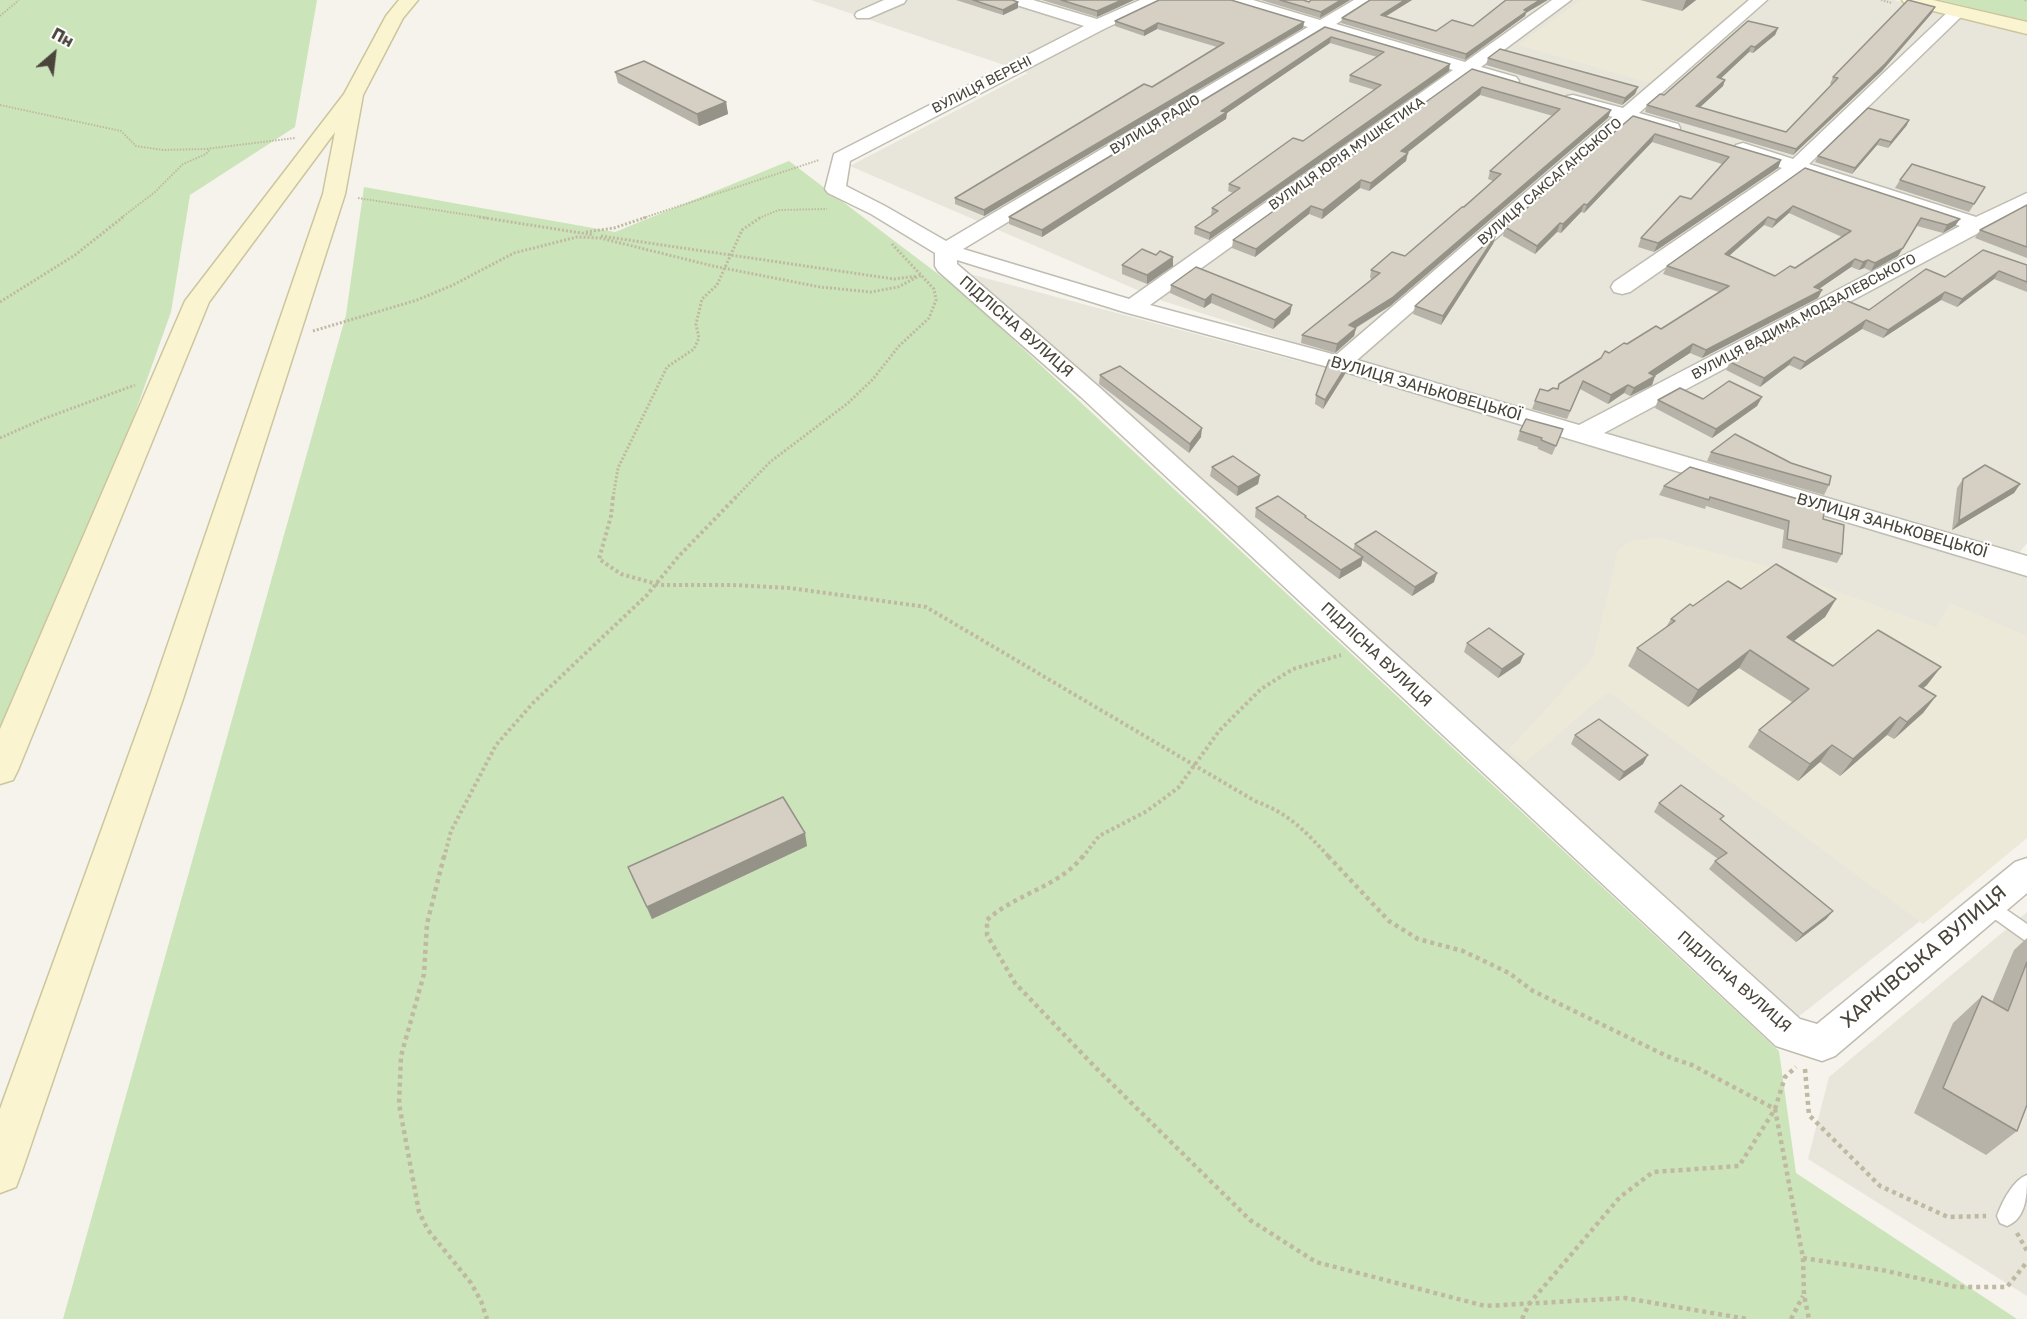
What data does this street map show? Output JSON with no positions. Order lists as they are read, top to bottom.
{
  "streets": {
    "street": [
      "ВУЛИЦЯ ВЕРЕНІ",
      "ВУЛИЦЯ РАДІО",
      "ВУЛИЦЯ ЮРІЯ МУШКЕТИКА",
      "ВУЛИЦЯ САКСАГАНСЬКОГО",
      "ВУЛИЦЯ ВАДИМА МОДЗАЛЕВСЬКОГО",
      "ПІДЛІСНА ВУЛИЦЯ",
      "ВУЛИЦЯ ЗАНЬКОВЕЦЬКОЇ",
      "ХАРКІВСЬКА ВУЛИЦЯ"
    ]
  },
  "crossings": [
    ["ВУЛИЦЯ РАДІО", "ПІДЛІСНА ВУЛИЦЯ"],
    ["ВУЛИЦЯ РАДІО", "ВУЛИЦЯ ЗАНЬКОВЕЦЬКОЇ"],
    ["ВУЛИЦЯ ЮРІЯ МУШКЕТИКА", "ВУЛИЦЯ ЗАНЬКОВЕЦЬКОЇ"],
    ["ВУЛИЦЯ САКСАГАНСЬКОГО", "ВУЛИЦЯ ЗАНЬКОВЕЦЬКОЇ"],
    ["ВУЛИЦЯ ВАДИМА МОДЗАЛЕВСЬКОГО", "ВУЛИЦЯ ЗАНЬКОВЕЦЬКОЇ"],
    ["ПІДЛІСНА ВУЛИЦЯ", "ВУЛИЦЯ ЗАНЬКОВЕЦЬКОЇ"],
    ["ПІДЛІСНА ВУЛИЦЯ", "ХАРКІВСЬКА ВУЛИЦЯ"]
  ],
  "north": "top right"
}
